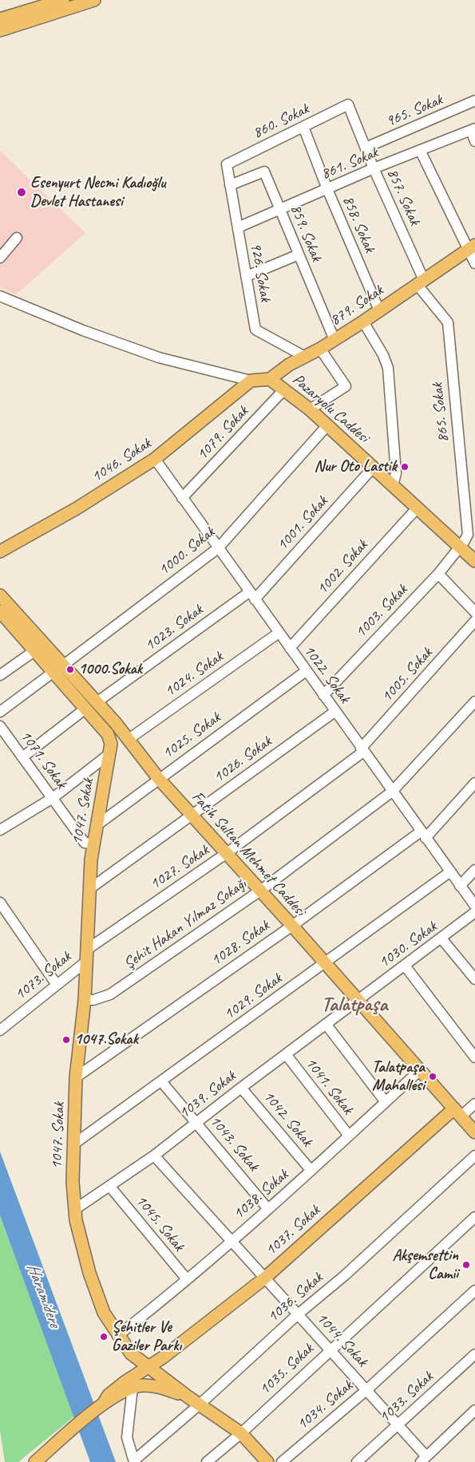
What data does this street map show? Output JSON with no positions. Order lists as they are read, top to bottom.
{
  "streets": {
    "main road": [
      "879. Sokak",
      "Pazaryolu Caddesi",
      "1046. Sokak",
      "1047. Sokak",
      "Fatih Sultan Mehmet Caddesi",
      "1037. Sokak"
    ],
    "street": [
      "965. Sokak",
      "860. Sokak",
      "861. Sokak",
      "857. Sokak",
      "858. Sokak",
      "859. Sokak",
      "926. Sokak",
      "865. Sokak",
      "1079. Sokak",
      "1001. Sokak",
      "1000. Sokak",
      "1002. Sokak",
      "1003. Sokak",
      "1023. Sokak",
      "1024. Sokak",
      "1022. Sokak",
      "1005. Sokak",
      "1025. Sokak",
      "1071. Sokak",
      "1026. Sokak",
      "1027. Sokak",
      "Şehit Hakan Yılmaz Sokağı",
      "1028. Sokak",
      "1030. Sokak",
      "1073. Sokak",
      "1029. Sokak",
      "1041. Sokak",
      "1039. Sokak",
      "1042. Sokak",
      "1043. Sokak",
      "1038. Sokak",
      "1045. Sokak",
      "1036. Sokak",
      "1044. Sokak",
      "1035. Sokak",
      "1033. Sokak",
      "1034. Sokak"
    ]
  },
  "crossings": [
    ["965. Sokak", "857. Sokak"],
    ["860. Sokak", "857. Sokak"],
    ["860. Sokak", "858. Sokak"],
    ["860. Sokak", "926. Sokak"],
    ["861. Sokak", "857. Sokak"],
    ["861. Sokak", "858. Sokak"],
    ["861. Sokak", "859. Sokak"],
    ["861. Sokak", "926. Sokak"],
    ["857. Sokak", "879. Sokak"],
    ["857. Sokak", "865. Sokak"],
    ["858. Sokak", "879. Sokak"],
    ["859. Sokak", "926. Sokak"],
    ["859. Sokak", "879. Sokak"],
    ["926. Sokak", "879. Sokak"],
    ["879. Sokak", "Pazaryolu Caddesi"],
    ["879. Sokak", "865. Sokak"],
    ["879. Sokak", "1046. Sokak"],
    ["Pazaryolu Caddesi", "865. Sokak"],
    ["Pazaryolu Caddesi", "1079. Sokak"],
    ["Pazaryolu Caddesi", "1001. Sokak"],
    ["Pazaryolu Caddesi", "1000. Sokak"],
    ["Pazaryolu Caddesi", "1002. Sokak"],
    ["Pazaryolu Caddesi", "1003. Sokak"],
    ["865. Sokak", "1003. Sokak"],
    ["1079. Sokak", "1022. Sokak"],
    ["1046. Sokak", "1022. Sokak"],
    ["1001. Sokak", "1023. Sokak"],
    ["1001. Sokak", "1022. Sokak"],
    ["1000. Sokak", "1022. Sokak"],
    ["1000. Sokak", "Fatih Sultan Mehmet Caddesi"],
    ["1002. Sokak", "1022. Sokak"],
    ["1003. Sokak", "1022. Sokak"],
    ["1023. Sokak", "1022. Sokak"],
    ["1023. Sokak", "Fatih Sultan Mehmet Caddesi"],
    ["1024. Sokak", "1022. Sokak"],
    ["1024. Sokak", "Fatih Sultan Mehmet Caddesi"],
    ["1022. Sokak", "1005. Sokak"],
    ["1022. Sokak", "1025. Sokak"],
    ["1022. Sokak", "1026. Sokak"],
    ["1022. Sokak", "1027. Sokak"],
    ["1022. Sokak", "Şehit Hakan Yılmaz Sokağı"],
    ["1022. Sokak", "1028. Sokak"],
    ["1022. Sokak", "1029. Sokak"],
    ["1005. Sokak", "1027. Sokak"],
    ["1025. Sokak", "1047. Sokak"],
    ["1025. Sokak", "Fatih Sultan Mehmet Caddesi"],
    ["1071. Sokak", "1047. Sokak"],
    ["1026. Sokak", "1047. Sokak"],
    ["1026. Sokak", "Fatih Sultan Mehmet Caddesi"],
    ["1047. Sokak", "1027. Sokak"],
    ["1047. Sokak", "Şehit Hakan Yılmaz Sokağı"],
    ["1047. Sokak", "1028. Sokak"],
    ["1047. Sokak", "1073. Sokak"],
    ["1047. Sokak", "1029. Sokak"],
    ["1047. Sokak", "1039. Sokak"],
    ["1047. Sokak", "1038. Sokak"],
    ["1047. Sokak", "1037. Sokak"],
    ["1047. Sokak", "1036. Sokak"],
    ["1047. Sokak", "1035. Sokak"],
    ["Fatih Sultan Mehmet Caddesi", "1027. Sokak"],
    ["Fatih Sultan Mehmet Caddesi", "Şehit Hakan Yılmaz Sokağı"],
    ["Fatih Sultan Mehmet Caddesi", "1028. Sokak"],
    ["Fatih Sultan Mehmet Caddesi", "1030. Sokak"],
    ["Fatih Sultan Mehmet Caddesi", "1029. Sokak"],
    ["Fatih Sultan Mehmet Caddesi", "1039. Sokak"],
    ["Fatih Sultan Mehmet Caddesi", "1038. Sokak"],
    ["Fatih Sultan Mehmet Caddesi", "1037. Sokak"],
    ["1027. Sokak", "1073. Sokak"],
    ["1030. Sokak", "1039. Sokak"],
    ["1029. Sokak", "1043. Sokak"],
    ["1041. Sokak", "1039. Sokak"],
    ["1041. Sokak", "1038. Sokak"],
    ["1039. Sokak", "1042. Sokak"],
    ["1039. Sokak", "1043. Sokak"],
    ["1039. Sokak", "1045. Sokak"],
    ["1039. Sokak", "1044. Sokak"],
    ["1042. Sokak", "1038. Sokak"],
    ["1043. Sokak", "1038. Sokak"],
    ["1038. Sokak", "1045. Sokak"],
    ["1038. Sokak", "1044. Sokak"],
    ["1037. Sokak", "1044. Sokak"],
    ["1036. Sokak", "1044. Sokak"],
    ["1044. Sokak", "1035. Sokak"],
    ["1044. Sokak", "1033. Sokak"],
    ["1044. Sokak", "1034. Sokak"]
  ],
  "districts": ["Talatpaşa"],
  "water": ["Haramidere"],
  "places": [
    "Esenyurt Necmi Kadıoğlu Devlet Hastanesi",
    "Nur Oto Lastik",
    "1000.Sokak",
    "1047.Sokak",
    "Talatpaşa Mahallesi",
    "Akşemsettin Camii",
    "Şehitler Ve Gaziler Parkı"
  ]
}
